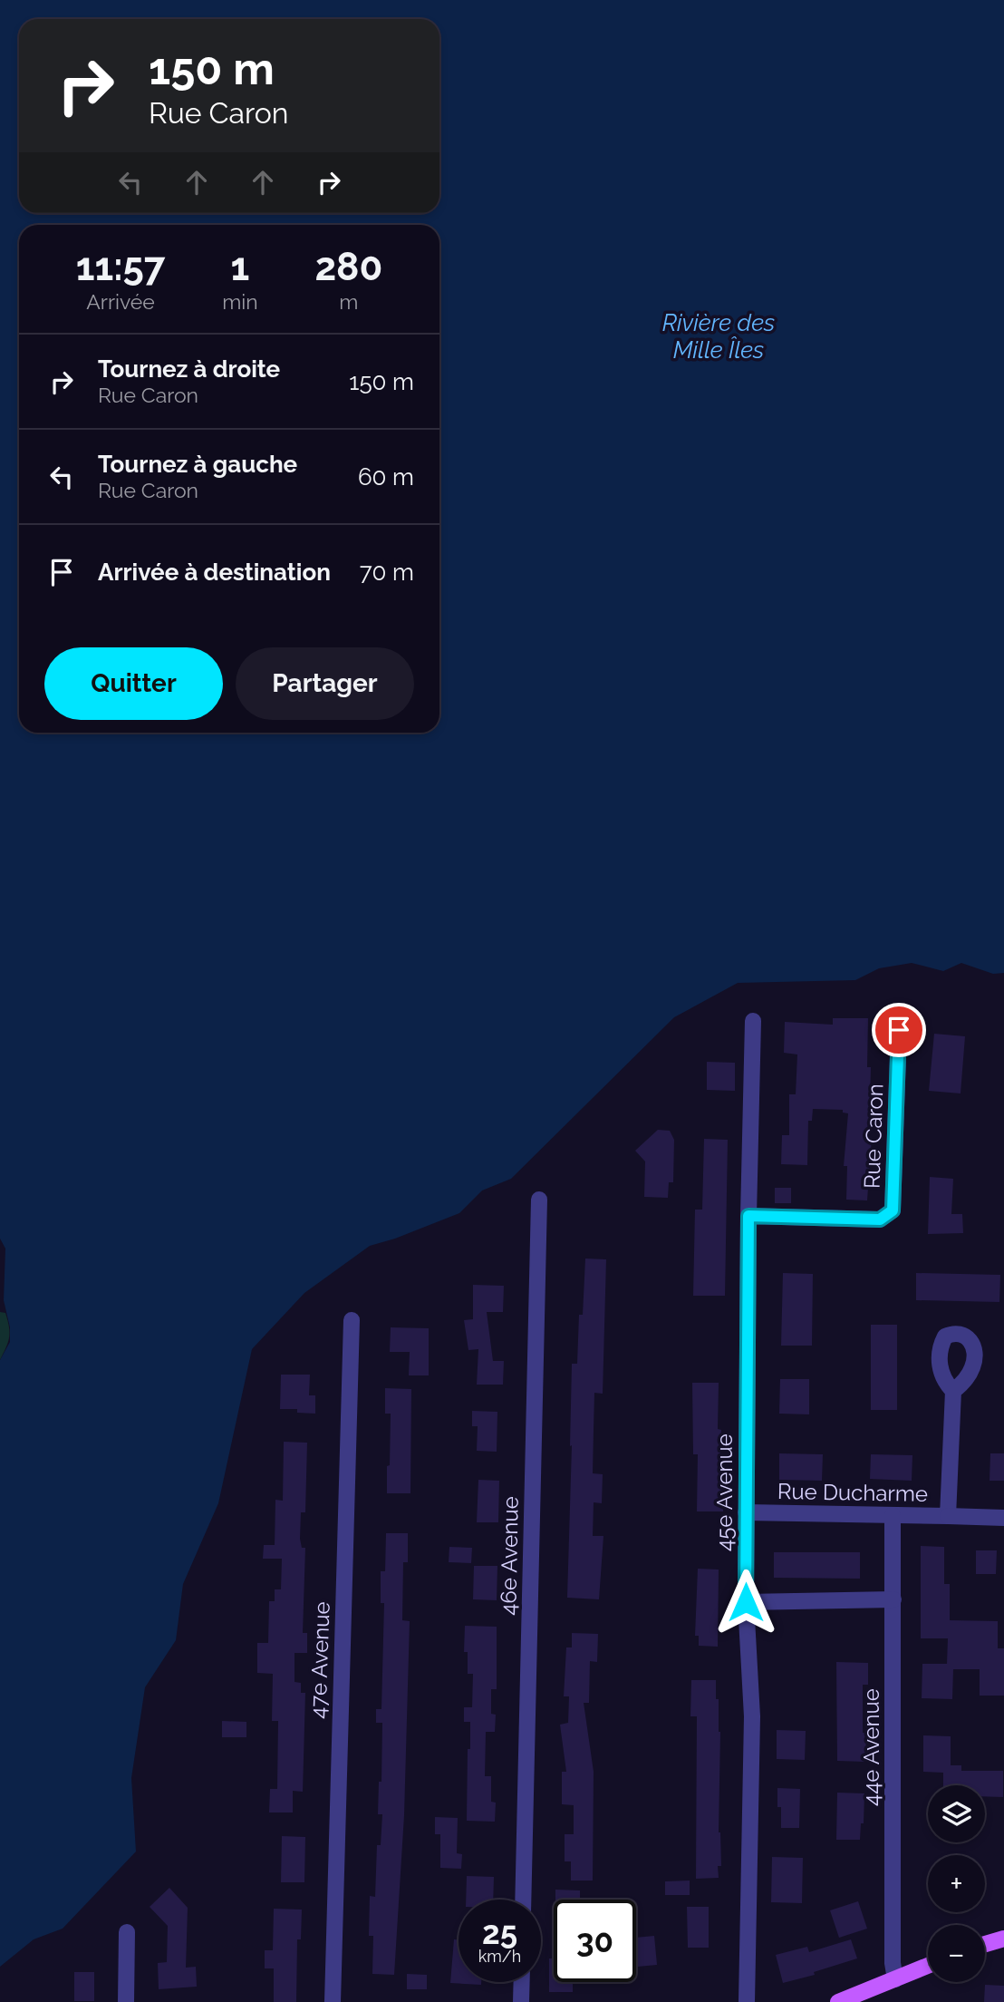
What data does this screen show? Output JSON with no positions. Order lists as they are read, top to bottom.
{
  "streets": {
    "street": [
      "Rue Caron",
      "45e Avenue",
      "Rue Ducharme",
      "46e Avenue",
      "47e Avenue",
      "44e Avenue"
    ]
  },
  "crossings": [
    ["Rue Caron", "45e Avenue"],
    ["45e Avenue", "Rue Ducharme"],
    ["Rue Ducharme", "44e Avenue"]
  ],
  "water": ["Rivière des Mille Îles"],
  "page": {
    "turn": ["150 m", "Rue Caron"],
    "eta": [
      "11:57",
      "Arrivée",
      "1",
      "min",
      "280",
      "m"
    ],
    "list": [
      {
        "name": "Tournez à droite",
        "note": "Rue Caron",
        "value": "150 m"
      },
      {
        "name": "Tournez à gauche",
        "note": "Rue Caron",
        "value": "60 m"
      },
      {
        "name": "Arrivée à destination",
        "value": "70 m"
      }
    ],
    "buttons": ["Quitter", "Partager"],
    "map_buttons": ["+", "−"],
    "speed": "25 km/h",
    "limit": "30"
  }
}
